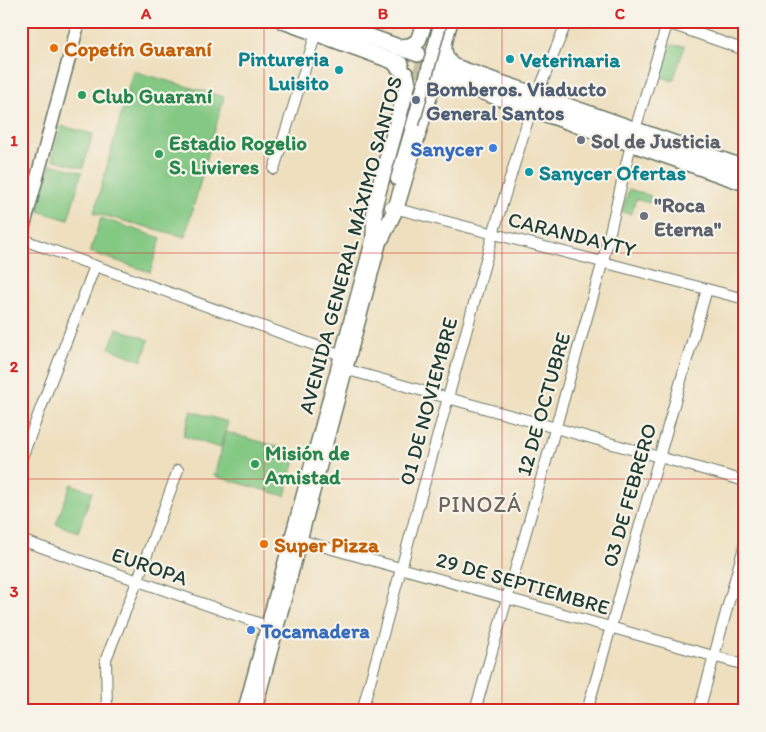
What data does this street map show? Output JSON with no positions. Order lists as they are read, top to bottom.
{
  "streets": {
    "main road": ["AVENIDA GENERAL MÁXIMO SANTOS"],
    "street": [
      "CARANDAYTY",
      "01 DE NOVIEMBRE",
      "12 DE OCTUBRE",
      "03 DE FEBRERO",
      "EUROPA",
      "29 DE SEPTIEMBRE"
    ]
  },
  "crossings": [
    ["CARANDAYTY", "AVENIDA GENERAL MÁXIMO SANTOS"],
    ["CARANDAYTY", "01 DE NOVIEMBRE"],
    ["CARANDAYTY", "12 DE OCTUBRE"],
    ["CARANDAYTY", "03 DE FEBRERO"],
    ["AVENIDA GENERAL MÁXIMO SANTOS", "EUROPA"],
    ["AVENIDA GENERAL MÁXIMO SANTOS", "29 DE SEPTIEMBRE"],
    ["01 DE NOVIEMBRE", "29 DE SEPTIEMBRE"],
    ["12 DE OCTUBRE", "29 DE SEPTIEMBRE"],
    ["03 DE FEBRERO", "29 DE SEPTIEMBRE"]
  ],
  "districts": ["PINOZÁ"],
  "places": [
    "Copetín Guaraní",
    "Veterinaria",
    "Pintureria Luisito",
    "Club Guaraní",
    "Bomberos. Viaducto General Santos",
    "Sol de Justicia",
    "Sanycer",
    "Estadio Rogelio S. Livieres",
    "Sanycer Ofertas",
    "\"Roca Eterna\"",
    "Misión de Amistad",
    "Super Pizza",
    "Tocamadera"
  ],
  "grid": {
    "columns": ["A", "B", "C"],
    "rows": ["1", "2", "3"]
  }
}
